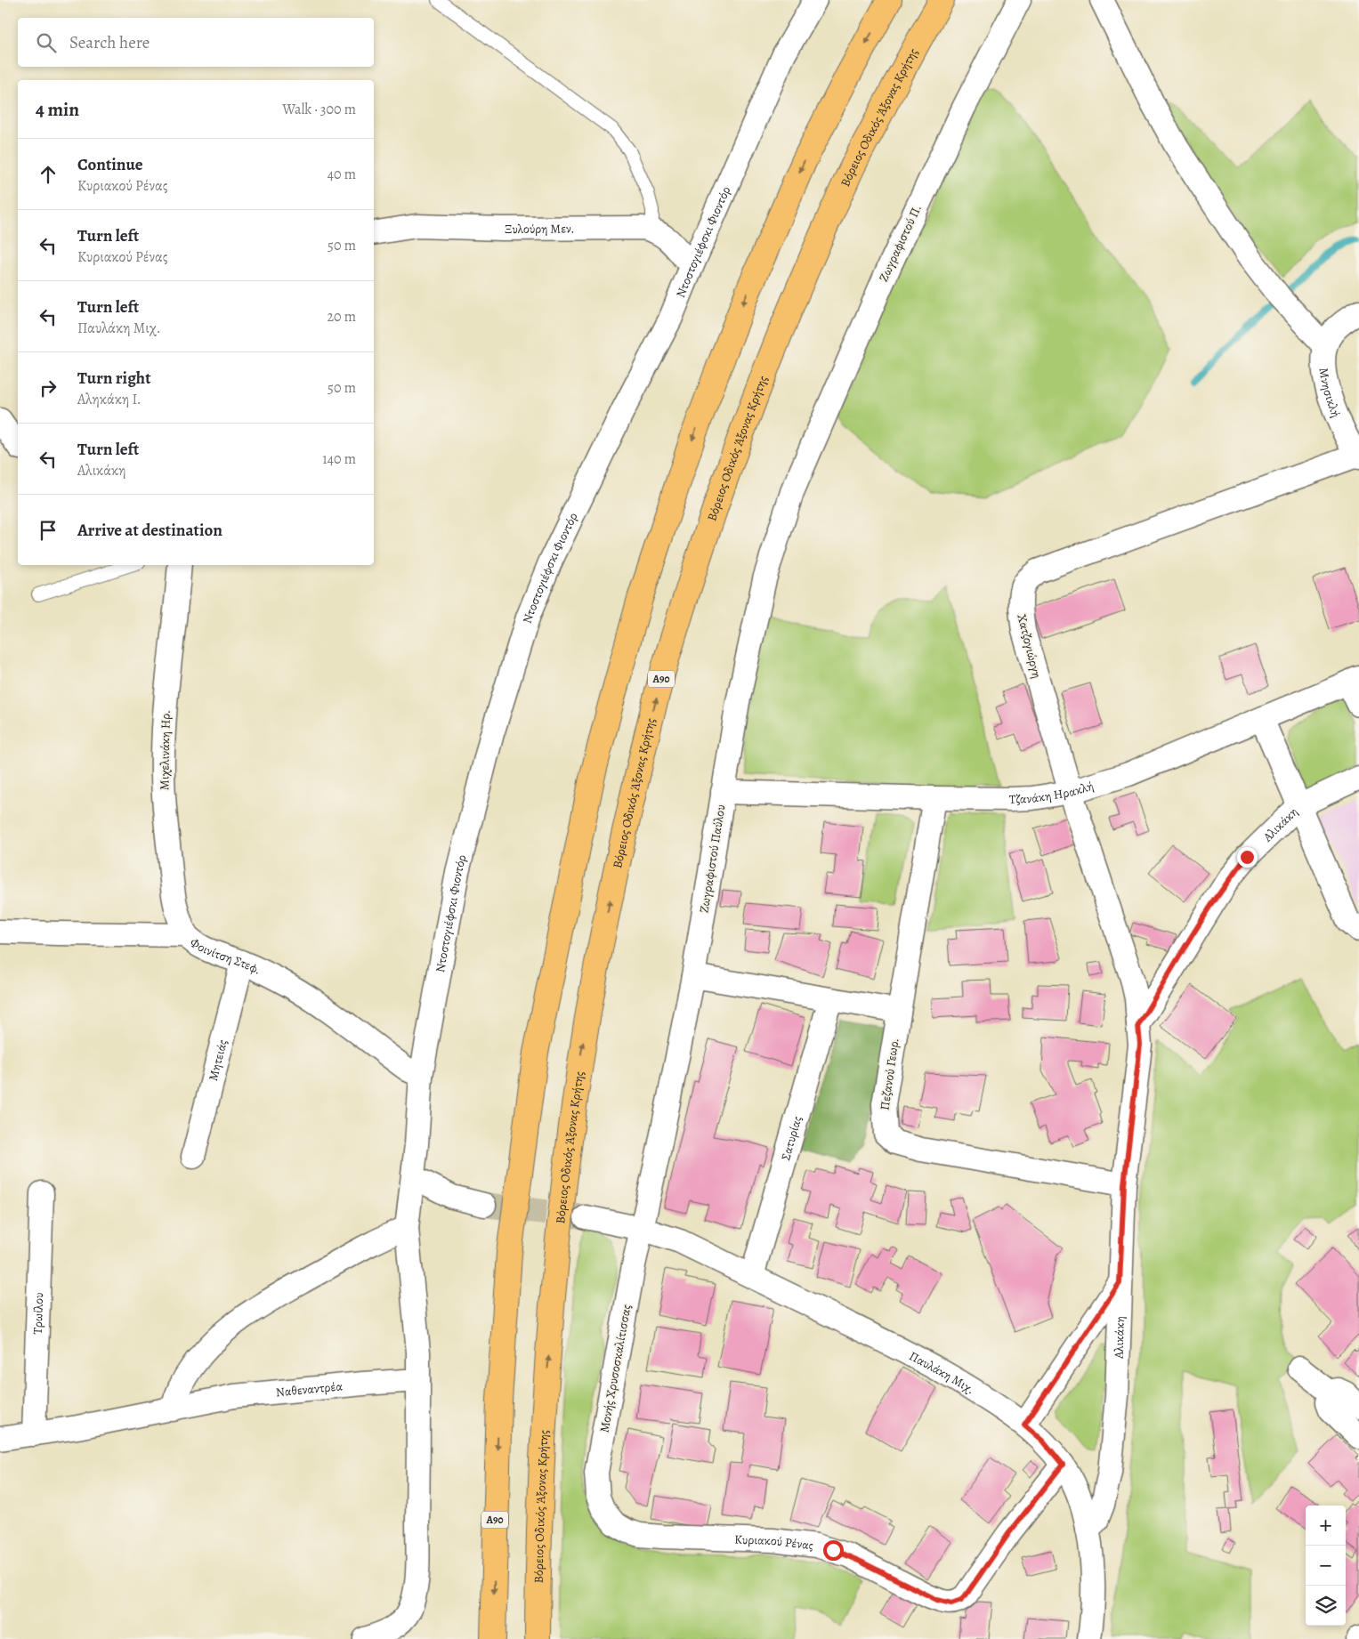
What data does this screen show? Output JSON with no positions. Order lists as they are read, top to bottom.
{
  "streets": {
    "highway": ["Βόρειος Οδικός Άξονας Κρήτης", "Α90"],
    "street": [
      "Ξυλούρη Μεν.",
      "Ντοστογιέφσκι Φιοντόρ",
      "Ζωγραφιστού Π.",
      "Μνησικλή",
      "Χατζογιώργη",
      "Μιχελινάκη Ηρ.",
      "Τζανάκη Ηρακλή",
      "Αλικάκη",
      "Ζωγραφιστού Παύλου",
      "Φοινίτση Στεφ.",
      "Μητειάς",
      "Πεζανού Γεωρ.",
      "Σατυρίας",
      "Τρωίλου",
      "Μονής Χρυσοσκαλίτισσας",
      "Παυλάκη Μιχ.",
      "Ναθεναντρέα",
      "Κυριακού Ρένας"
    ]
  },
  "crossings": [
    ["Ντοστογιέφσκι Φιοντόρ", "Φοινίτση Στεφ."],
    ["Ζωγραφιστού Π.", "Ζωγραφιστού Παύλου"],
    ["Μνησικλή", "Χατζογιώργη"],
    ["Χατζογιώργη", "Τζανάκη Ηρακλή"],
    ["Χατζογιώργη", "Αλικάκη"],
    ["Μιχελινάκη Ηρ.", "Φοινίτση Στεφ."],
    ["Τζανάκη Ηρακλή", "Ζωγραφιστού Παύλου"],
    ["Τζανάκη Ηρακλή", "Πεζανού Γεωρ."],
    ["Αλικάκη", "Πεζανού Γεωρ."],
    ["Αλικάκη", "Παυλάκη Μιχ."],
    ["Ζωγραφιστού Παύλου", "Μονής Χρυσοσκαλίτισσας"],
    ["Ζωγραφιστού Παύλου", "Παυλάκη Μιχ."],
    ["Φοινίτση Στεφ.", "Μητειάς"],
    ["Σατυρίας", "Παυλάκη Μιχ."],
    ["Τρωίλου", "Ναθεναντρέα"],
    ["Μονής Χρυσοσκαλίτισσας", "Παυλάκη Μιχ."],
    ["Μονής Χρυσοσκαλίτισσας", "Κυριακού Ρένας"],
    ["Παυλάκη Μιχ.", "Κυριακού Ρένας"]
  ],
  "page": {
    "search": "Search here",
    "heading": ["4 min", "Walk · 300 m"],
    "list": [
      ["Continue", "Κυριακού Ρένας", "40 m"],
      ["Turn left", "Κυριακού Ρένας", "50 m"],
      ["Turn left", "Παυλάκη Μιχ.", "20 m"],
      ["Turn right", "Αληκάκη Ι.", "50 m"],
      ["Turn left", "Αλικάκη", "140 m"],
      "Arrive at destination"
    ],
    "map_buttons": ["+", "−"]
  }
}
